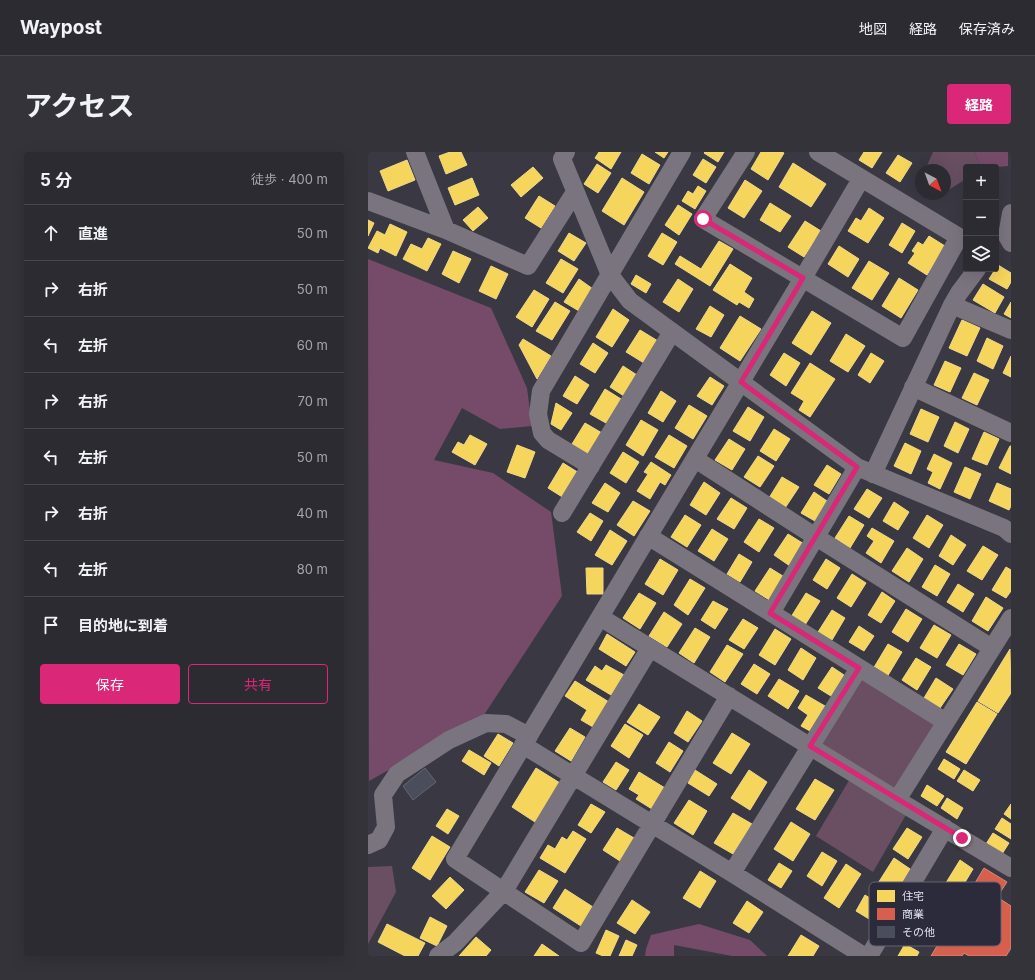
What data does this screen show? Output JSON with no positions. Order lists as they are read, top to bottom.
{
  "legend": ["住宅", "商業", "その他"],
  "north": "bottom right",
  "page": {
    "header": "Waypost",
    "nav": ["地図", "経路", "保存済み"],
    "title": "アクセス",
    "buttons": [
      "経路",
      ["保存", "共有"]
    ],
    "heading": ["5 分", "徒歩 · 400 m"],
    "map_buttons": ["+", "−"],
    "list": [
      ["直進", "50 m"],
      ["右折", "50 m"],
      ["左折", "60 m"],
      ["右折", "70 m"],
      ["左折", "50 m"],
      ["右折", "40 m"],
      ["左折", "80 m"],
      "目的地に到着"
    ]
  }
}
